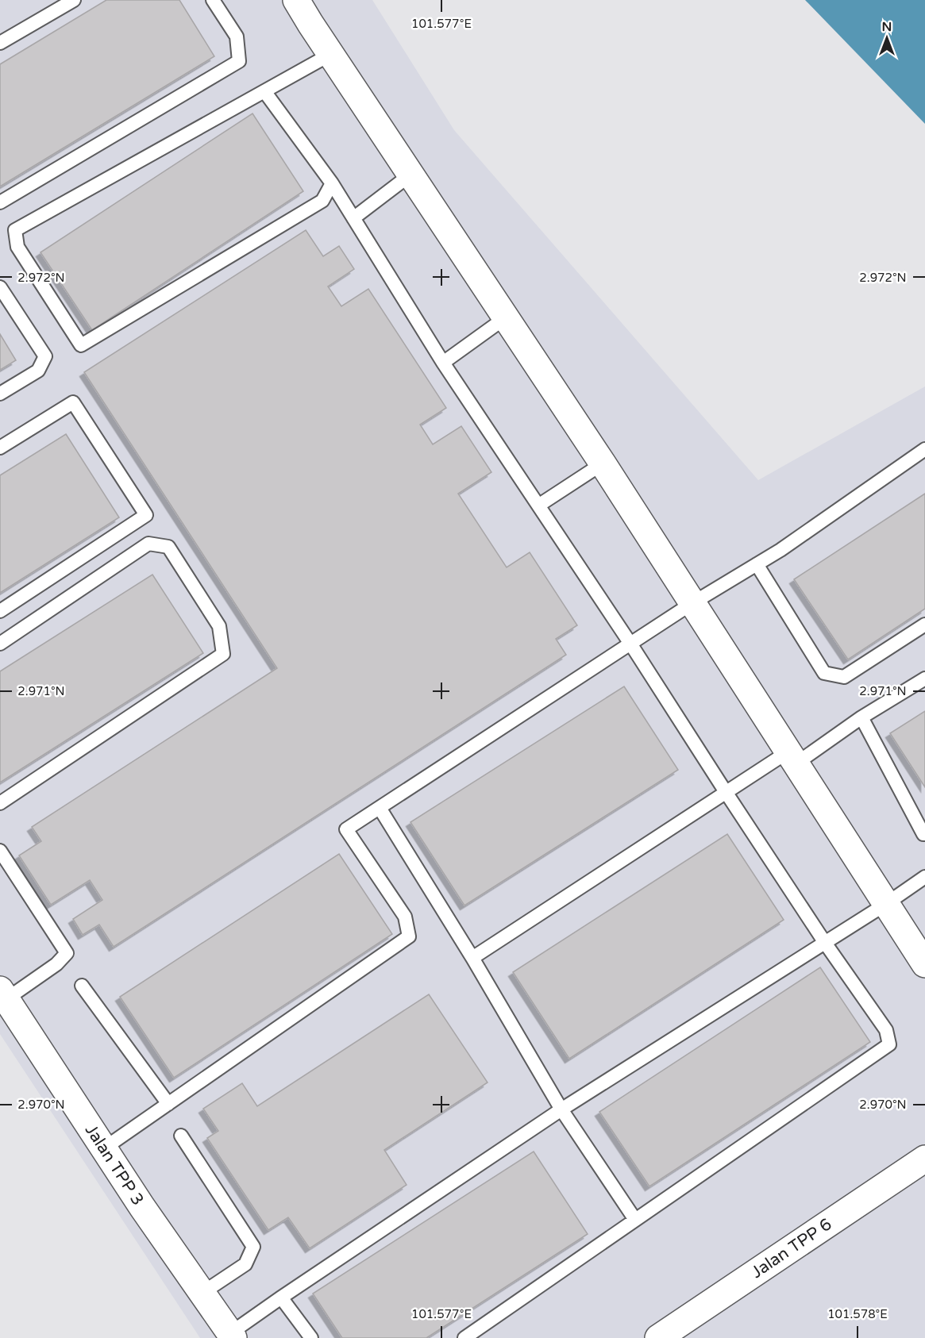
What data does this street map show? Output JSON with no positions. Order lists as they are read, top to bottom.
{
  "streets": {
    "street": ["Jalan TPP 3", "Jalan TPP 6"]
  },
  "north": "top",
  "coordinates": [
    "101.577°E",
    "2.972°N",
    "2.971°N",
    "2.970°N",
    "101.578°E"
  ]
}
